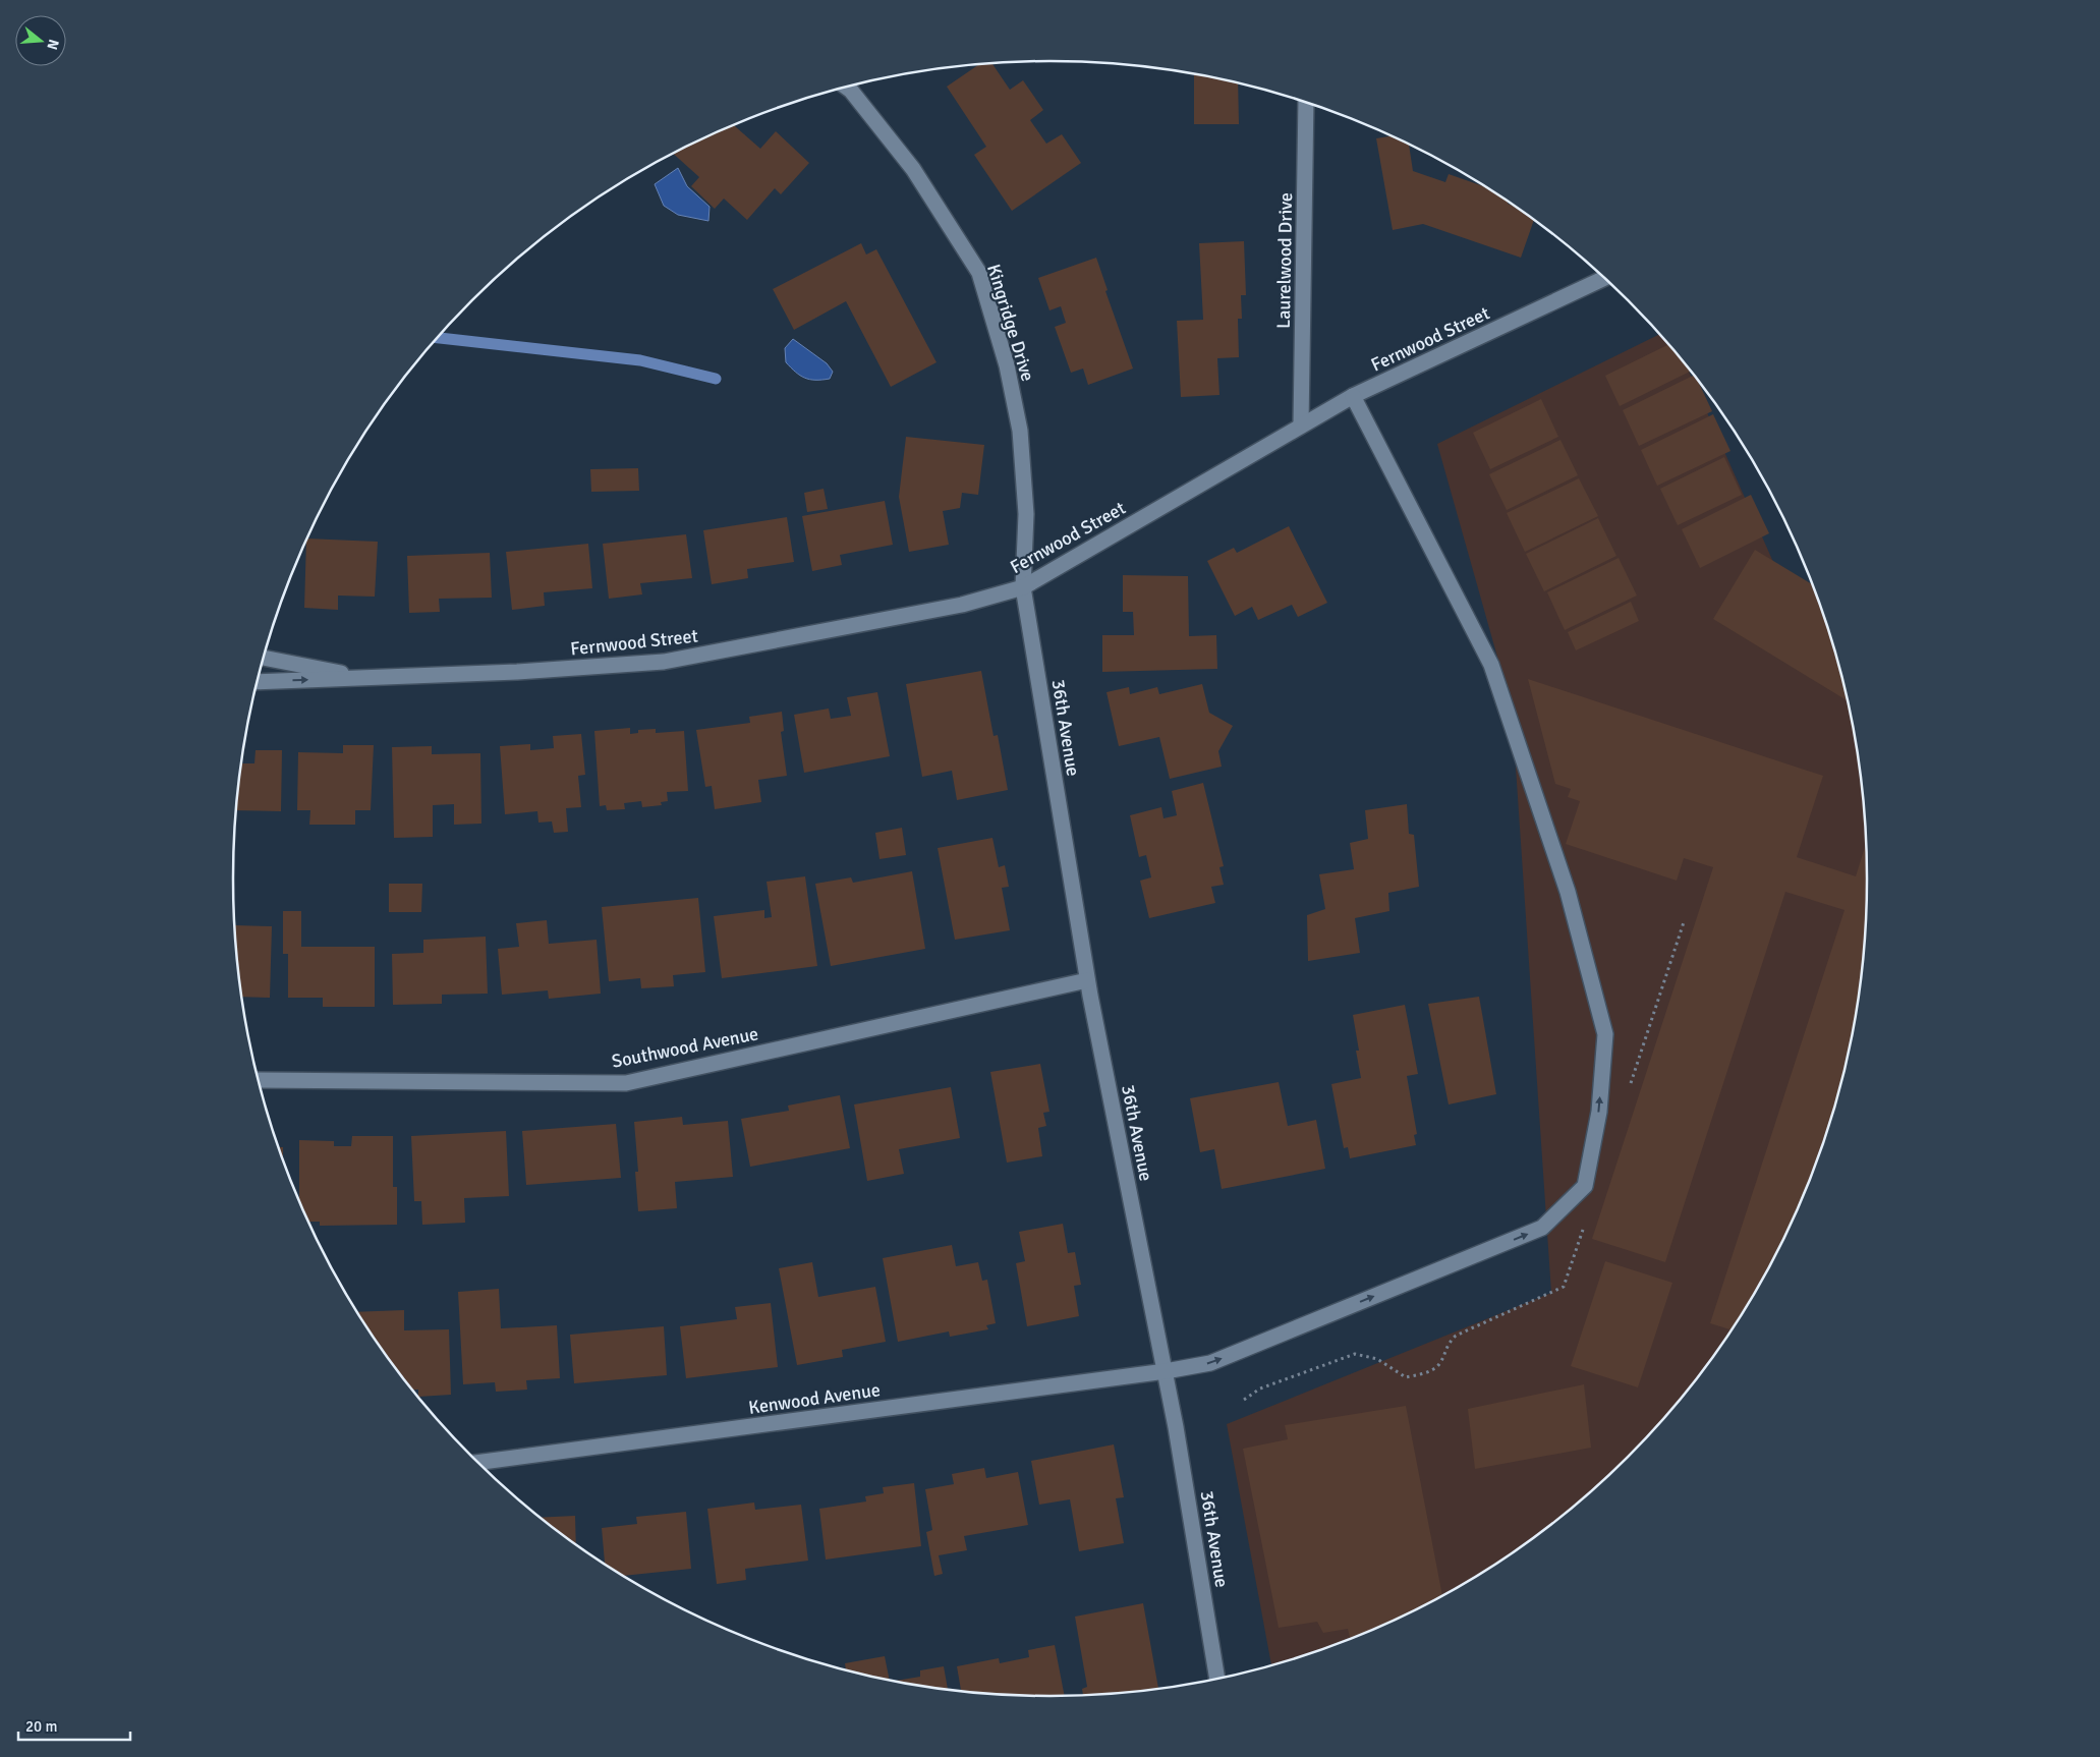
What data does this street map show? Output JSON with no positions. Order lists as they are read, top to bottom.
{
  "streets": {
    "street": [
      "Laurelwood Drive",
      "Kingridge Drive",
      "Fernwood Street",
      "36th Avenue",
      "Southwood Avenue",
      "Kenwood Avenue"
    ]
  },
  "crossings": [
    ["Laurelwood Drive", "Fernwood Street"],
    ["Kingridge Drive", "Fernwood Street"],
    ["Kingridge Drive", "36th Avenue"],
    ["Fernwood Street", "36th Avenue"],
    ["Fernwood Street", "Kenwood Avenue"],
    ["36th Avenue", "Southwood Avenue"],
    ["36th Avenue", "Kenwood Avenue"]
  ],
  "scale_bar": "20 m",
  "north": "right"
}
